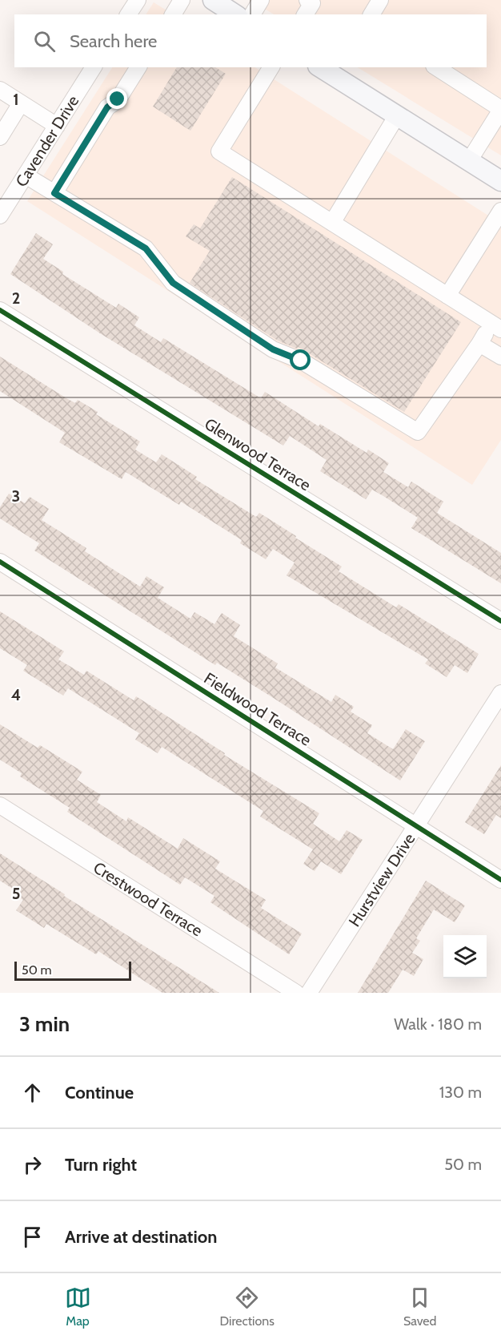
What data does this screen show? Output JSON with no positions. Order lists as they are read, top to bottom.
{
  "streets": {
    "street": [
      "Cavender Drive",
      "Glenwood Terrace",
      "Fieldwood Terrace",
      "Hurstview Drive",
      "Crestwood Terrace"
    ]
  },
  "crossings": [
    ["Fieldwood Terrace", "Hurstview Drive"]
  ],
  "scale_bar": "50 m",
  "page": {
    "search": "Search here",
    "scale": "50 m",
    "heading": ["3 min", "Walk · 180 m"],
    "list": [
      ["Continue", "130 m"],
      ["Turn right", "50 m"],
      "Arrive at destination"
    ],
    "nav": ["Map", "Directions", "Saved"]
  },
  "grid": {
    "rows": [
      "1",
      "2",
      "3",
      "4",
      "5"
    ]
  }
}
